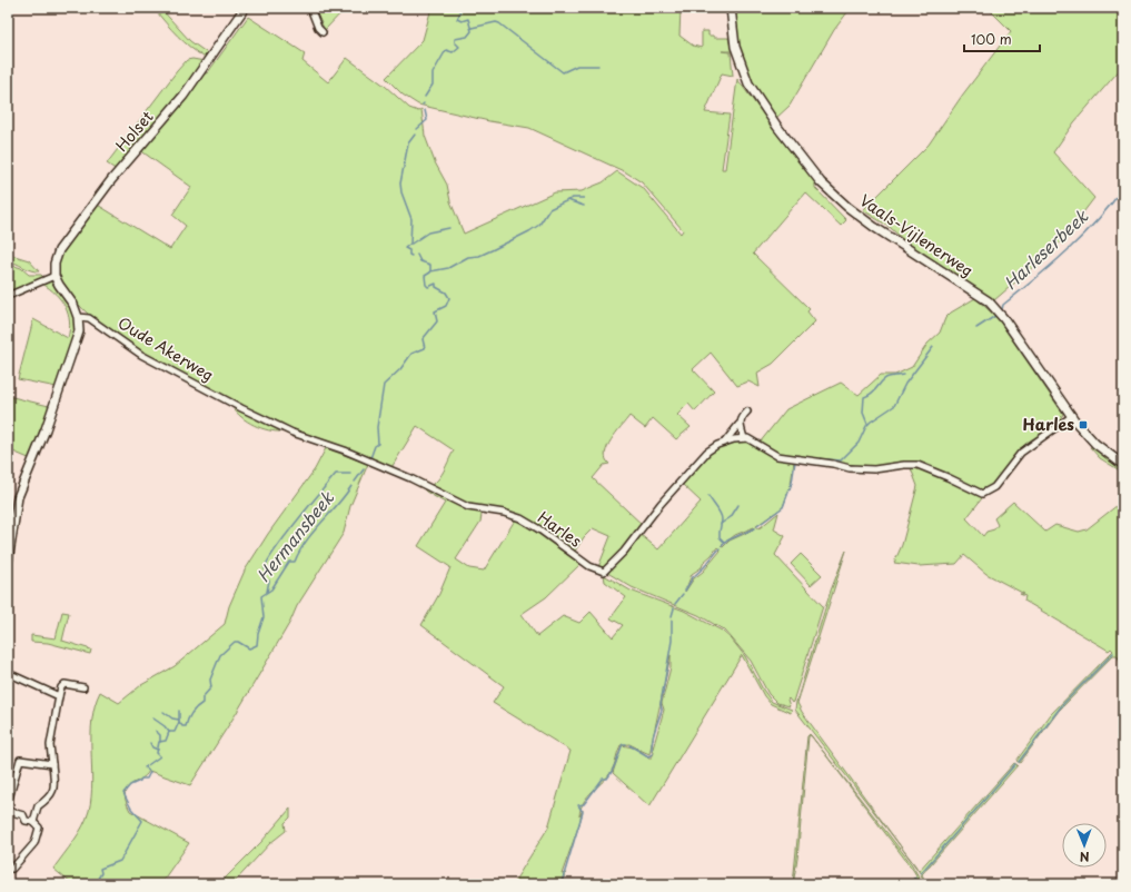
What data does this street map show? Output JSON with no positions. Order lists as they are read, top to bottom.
{
  "streets": {
    "street": [
      "Holset",
      "Vaals-Vijlenerweg",
      "Oude Akerweg",
      "Harles"
    ]
  },
  "crossings": [
    ["Oude Akerweg", "Harles"]
  ],
  "water": ["Harleserbeek", "Hermansbeek"],
  "places": {
    "transit": ["Harles"]
  },
  "scale_bar": "100 m",
  "north": "bottom"
}
